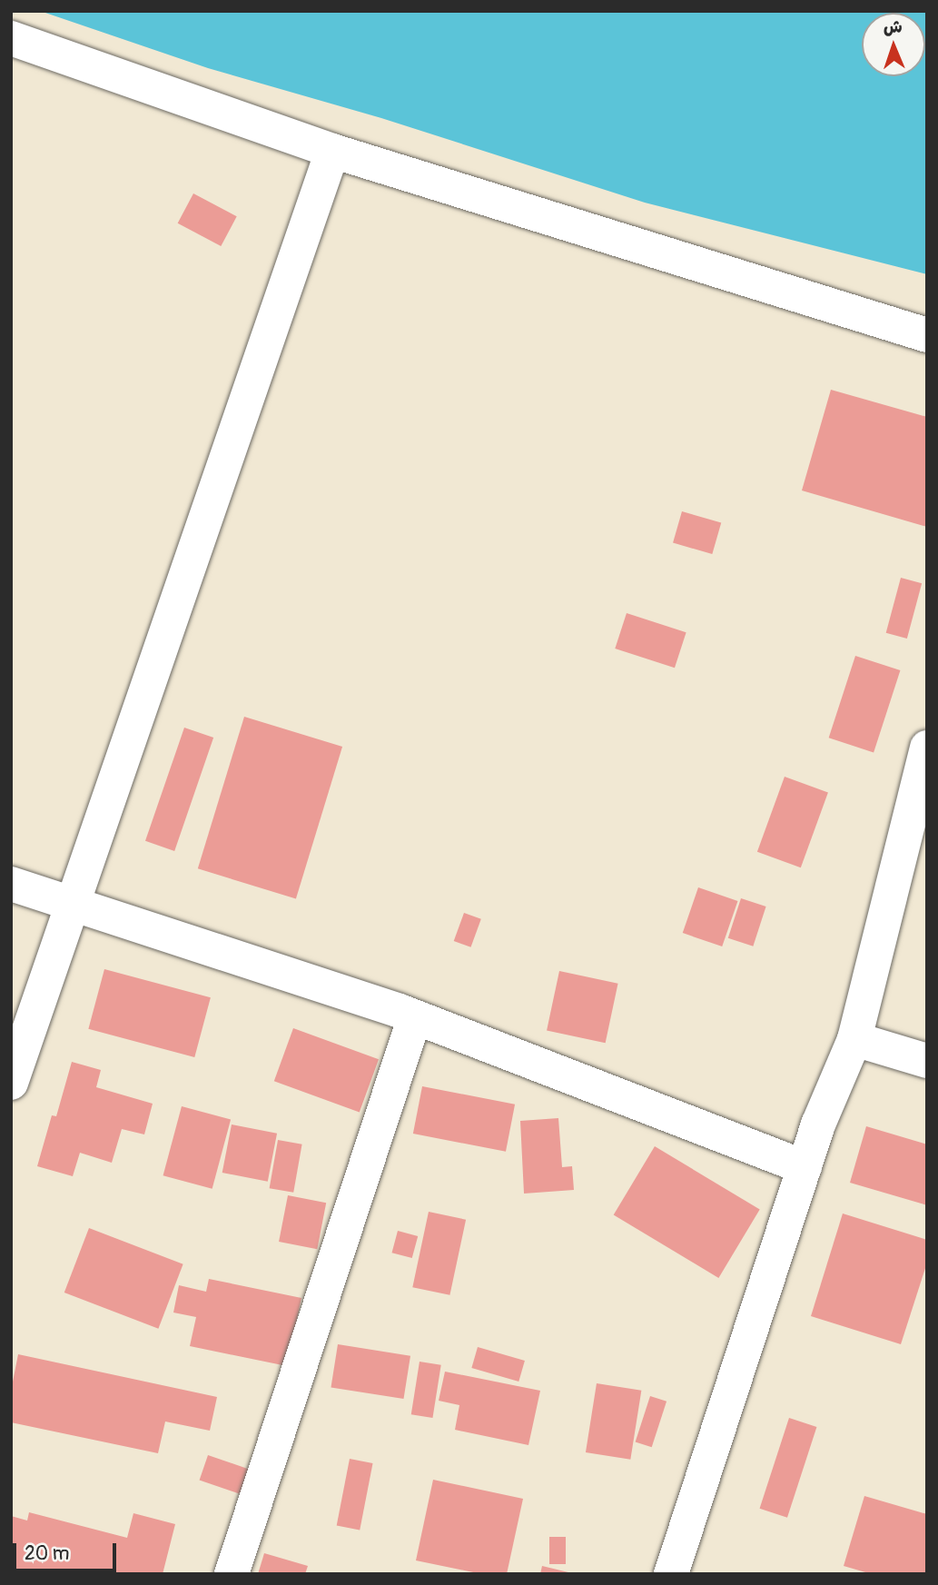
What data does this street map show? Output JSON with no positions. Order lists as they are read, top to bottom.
{
  "scale_bar": "20 m",
  "north": "top"
}
